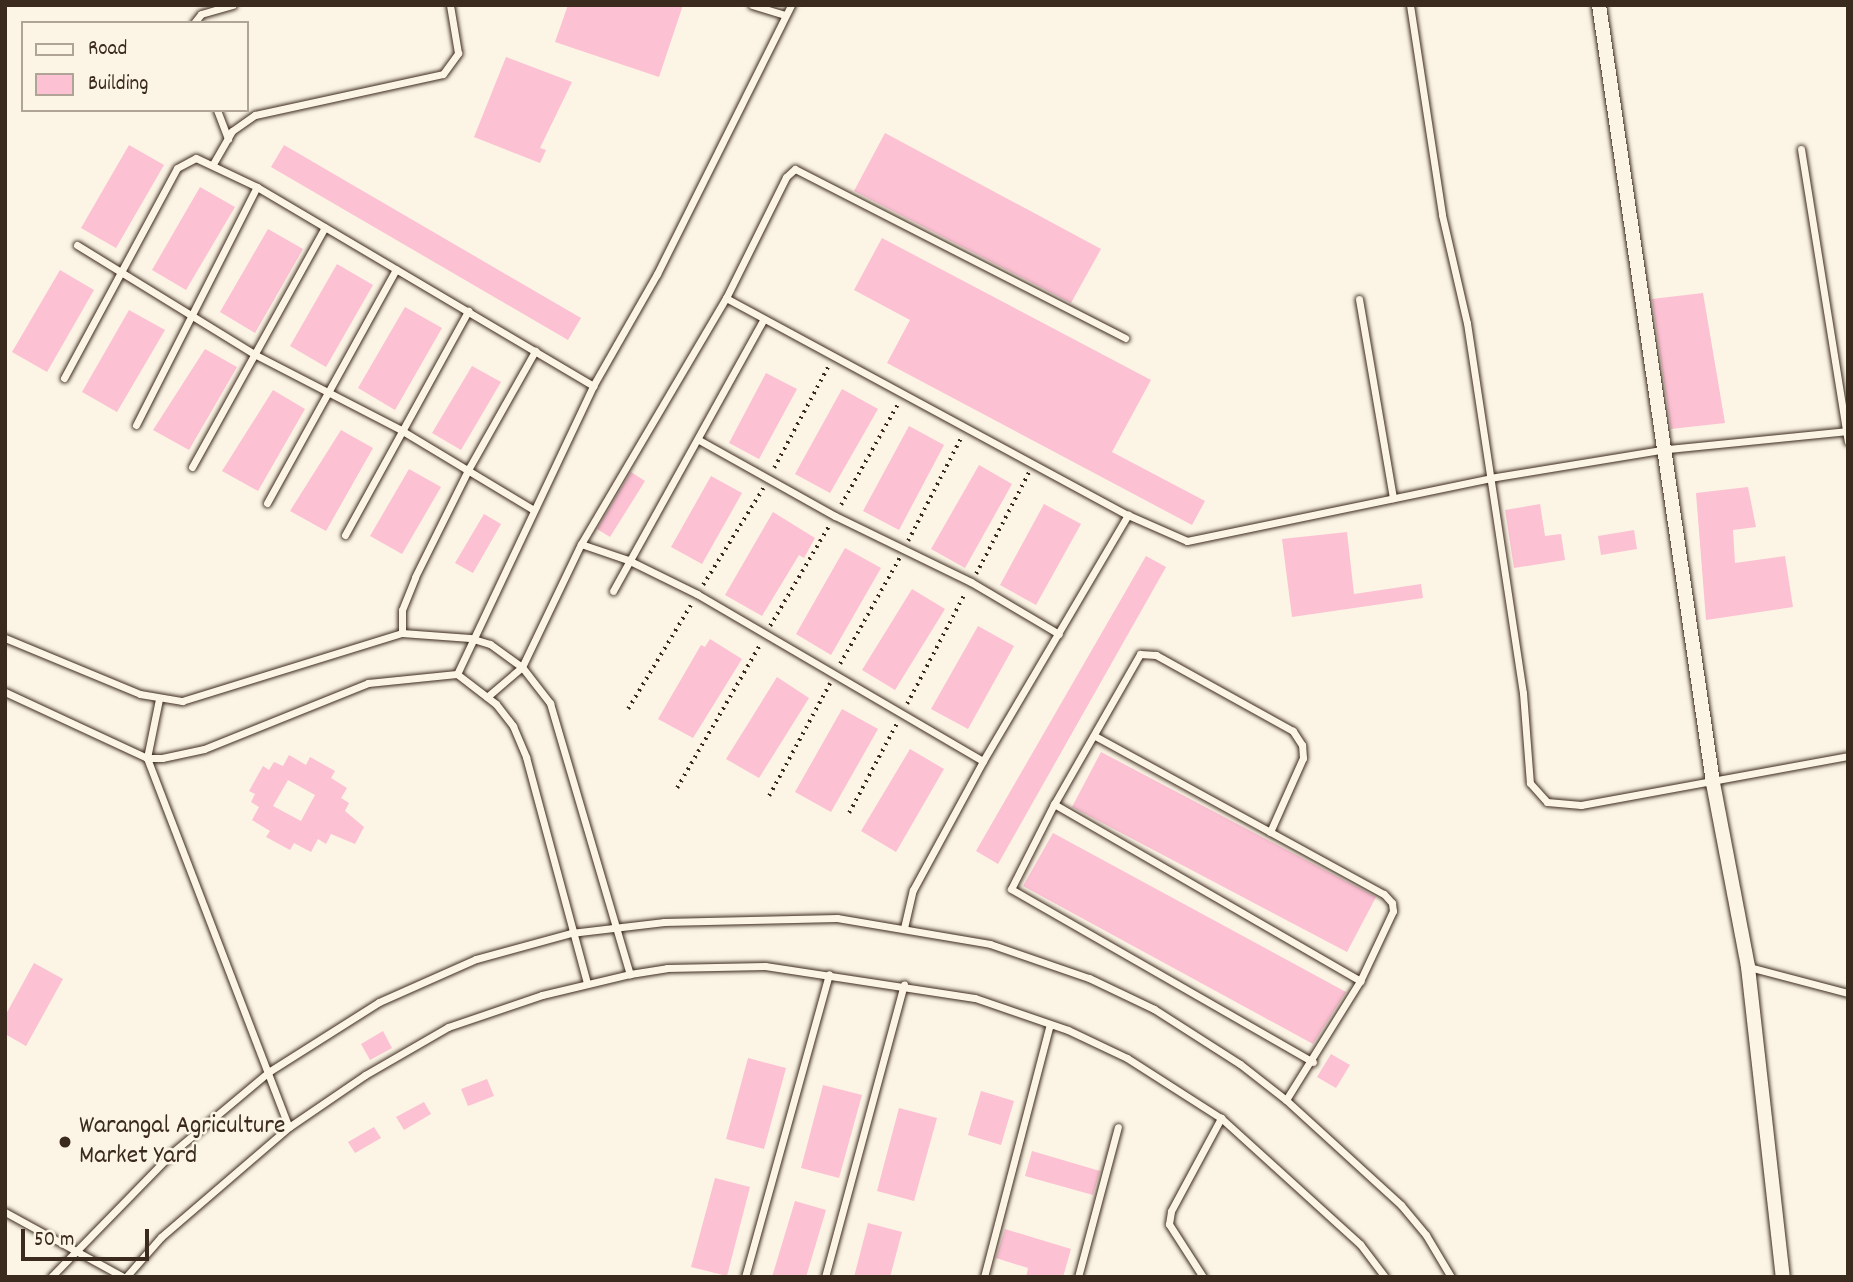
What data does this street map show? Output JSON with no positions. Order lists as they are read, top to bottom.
{
  "places": ["Warangal Agriculture Market Yard"],
  "legend": ["Road", "Building"],
  "scale_bar": "50 m"
}
